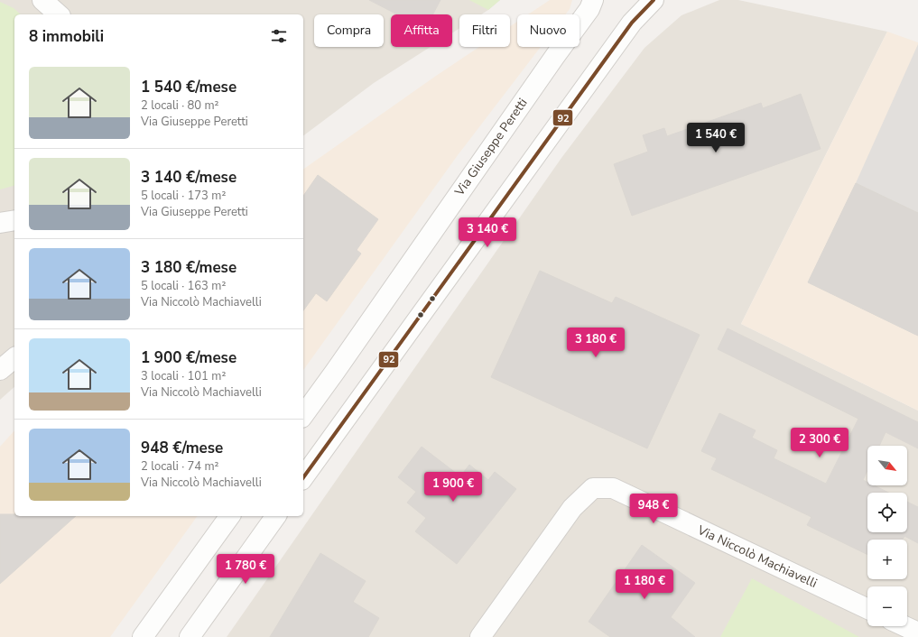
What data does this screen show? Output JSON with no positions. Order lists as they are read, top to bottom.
{
  "streets": {
    "street": ["Via Giuseppe Peretti", "Via Niccolò Machiavelli"]
  },
  "lines": ["transit line 92"],
  "north": "bottom right",
  "page": {
    "chip": [
      "Compra",
      "Affitta",
      "Filtri",
      "Nuovo"
    ],
    "heading": "8 immobili",
    "list": [
      {
        "name": "1 540 €/mese",
        "note": "2 locali · 80 m² · Via Giuseppe Peretti"
      },
      {
        "name": "3 140 €/mese",
        "note": "5 locali · 173 m² · Via Giuseppe Peretti"
      },
      {
        "name": "3 180 €/mese",
        "note": "5 locali · 163 m² · Via Niccolò Machiavelli"
      },
      {
        "name": "1 900 €/mese",
        "note": "3 locali · 101 m² · Via Niccolò Machiavelli"
      },
      {
        "name": "948 €/mese",
        "note": "2 locali · 74 m² · Via Niccolò Machiavelli"
      }
    ],
    "price": [
      "1 540 €",
      "3 140 €",
      "3 180 €",
      "2 300 €",
      "1 900 €",
      "948 €",
      "1 780 €",
      "1 180 €"
    ],
    "map_buttons": ["+", "−"]
  }
}
